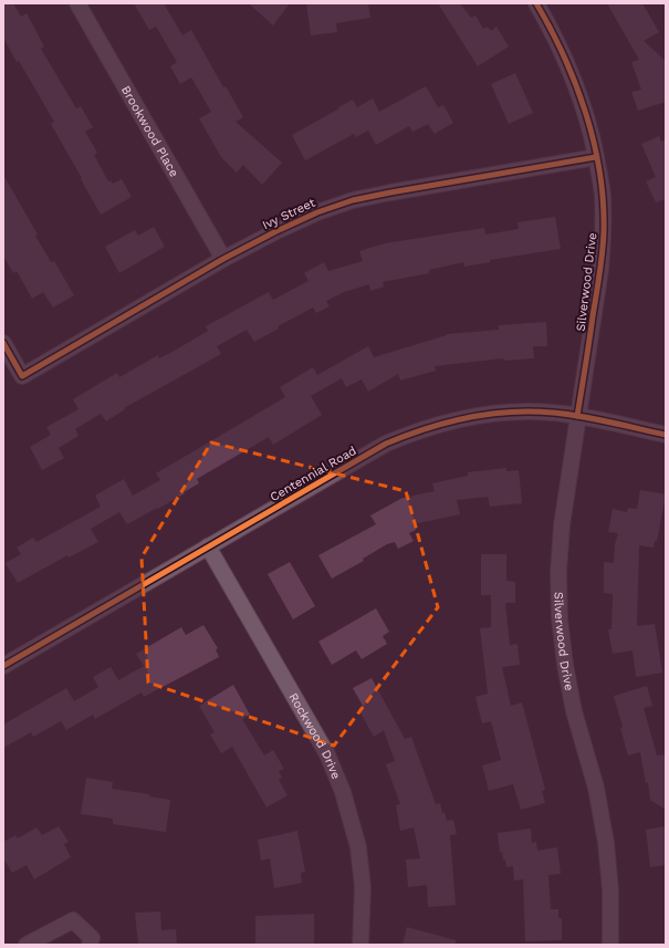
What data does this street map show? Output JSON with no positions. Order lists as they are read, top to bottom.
{
  "streets": {
    "street": [
      "Brookwood Place",
      "Ivy Street",
      "Silverwood Drive",
      "Centennial Road",
      "Rockwood Drive"
    ]
  },
  "crossings": [
    ["Brookwood Place", "Ivy Street"],
    ["Ivy Street", "Silverwood Drive"],
    ["Silverwood Drive", "Centennial Road"],
    ["Centennial Road", "Rockwood Drive"]
  ]
}
